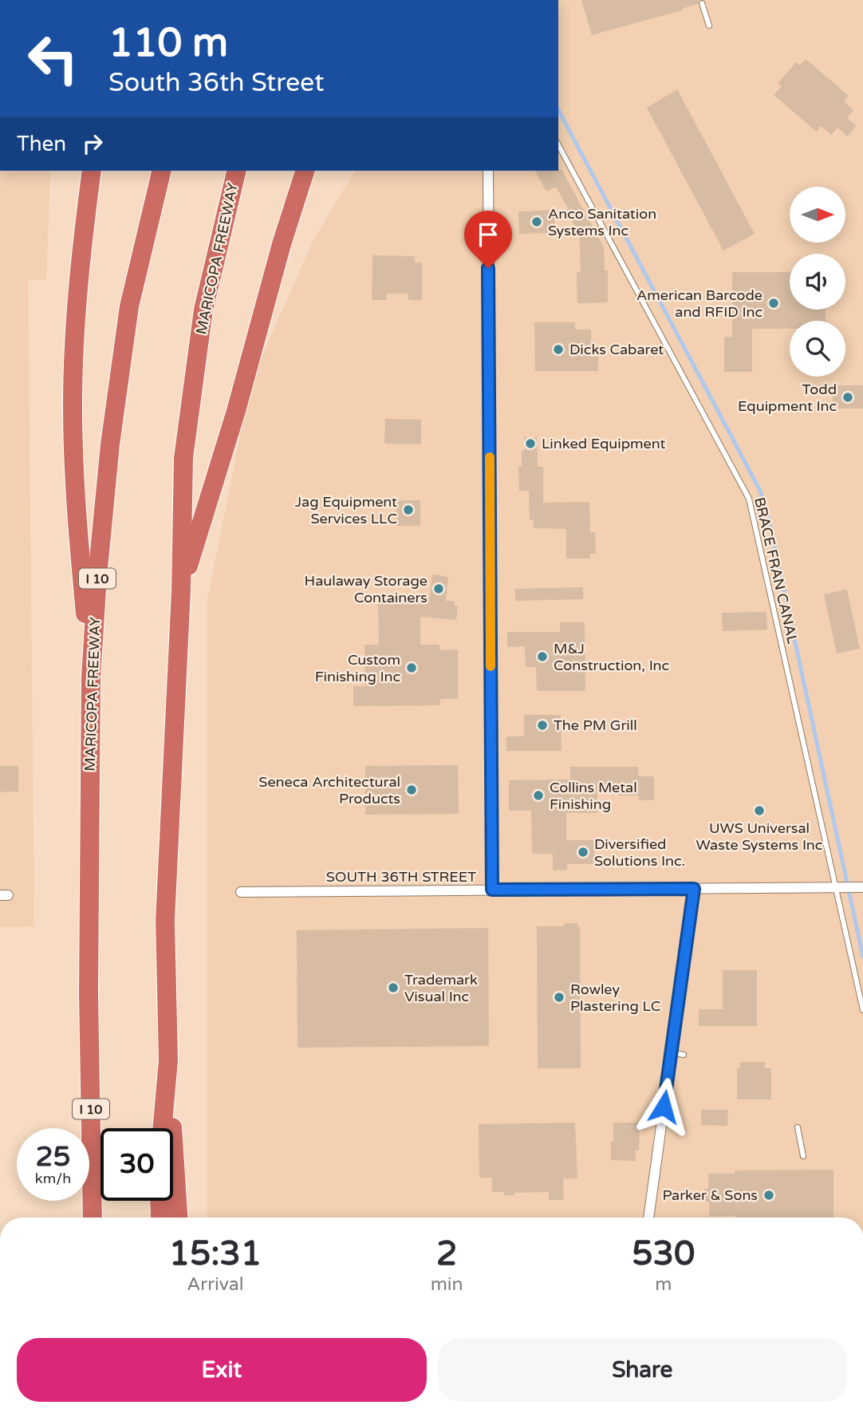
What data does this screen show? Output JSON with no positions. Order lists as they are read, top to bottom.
{
  "streets": {
    "highway": ["MARICOPA FREEWAY", "I 10"],
    "street": ["SOUTH 36TH STREET"],
    "lane": ["BRACE FRAN CANAL"]
  },
  "crossings": [
    ["BRACE FRAN CANAL", "SOUTH 36TH STREET"]
  ],
  "places": [
    "Anco Sanitation Systems Inc",
    "American Barcode and RFID Inc",
    "Dicks Cabaret",
    "Todd Equipment Inc",
    "Linked Equipment",
    "Jag Equipment Services LLC",
    "Haulaway Storage Containers",
    "M&J Construction, Inc",
    "Custom Finishing Inc",
    "The PM Grill",
    "Seneca Architectural Products",
    "Collins Metal Finishing",
    "UWS Universal Waste Systems Inc",
    "Diversified Solutions Inc.",
    "Trademark Visual Inc",
    "Rowley Plastering LC",
    "Parker & Sons"
  ],
  "north": "right",
  "page": {
    "turn": ["110 m", "South 36th Street"],
    "then": "Then",
    "speed": "25 km/h",
    "limit": "30",
    "eta": [
      "15:31",
      "Arrival",
      "2",
      "min",
      "530",
      "m"
    ],
    "buttons": ["Exit", "Share"]
  }
}
